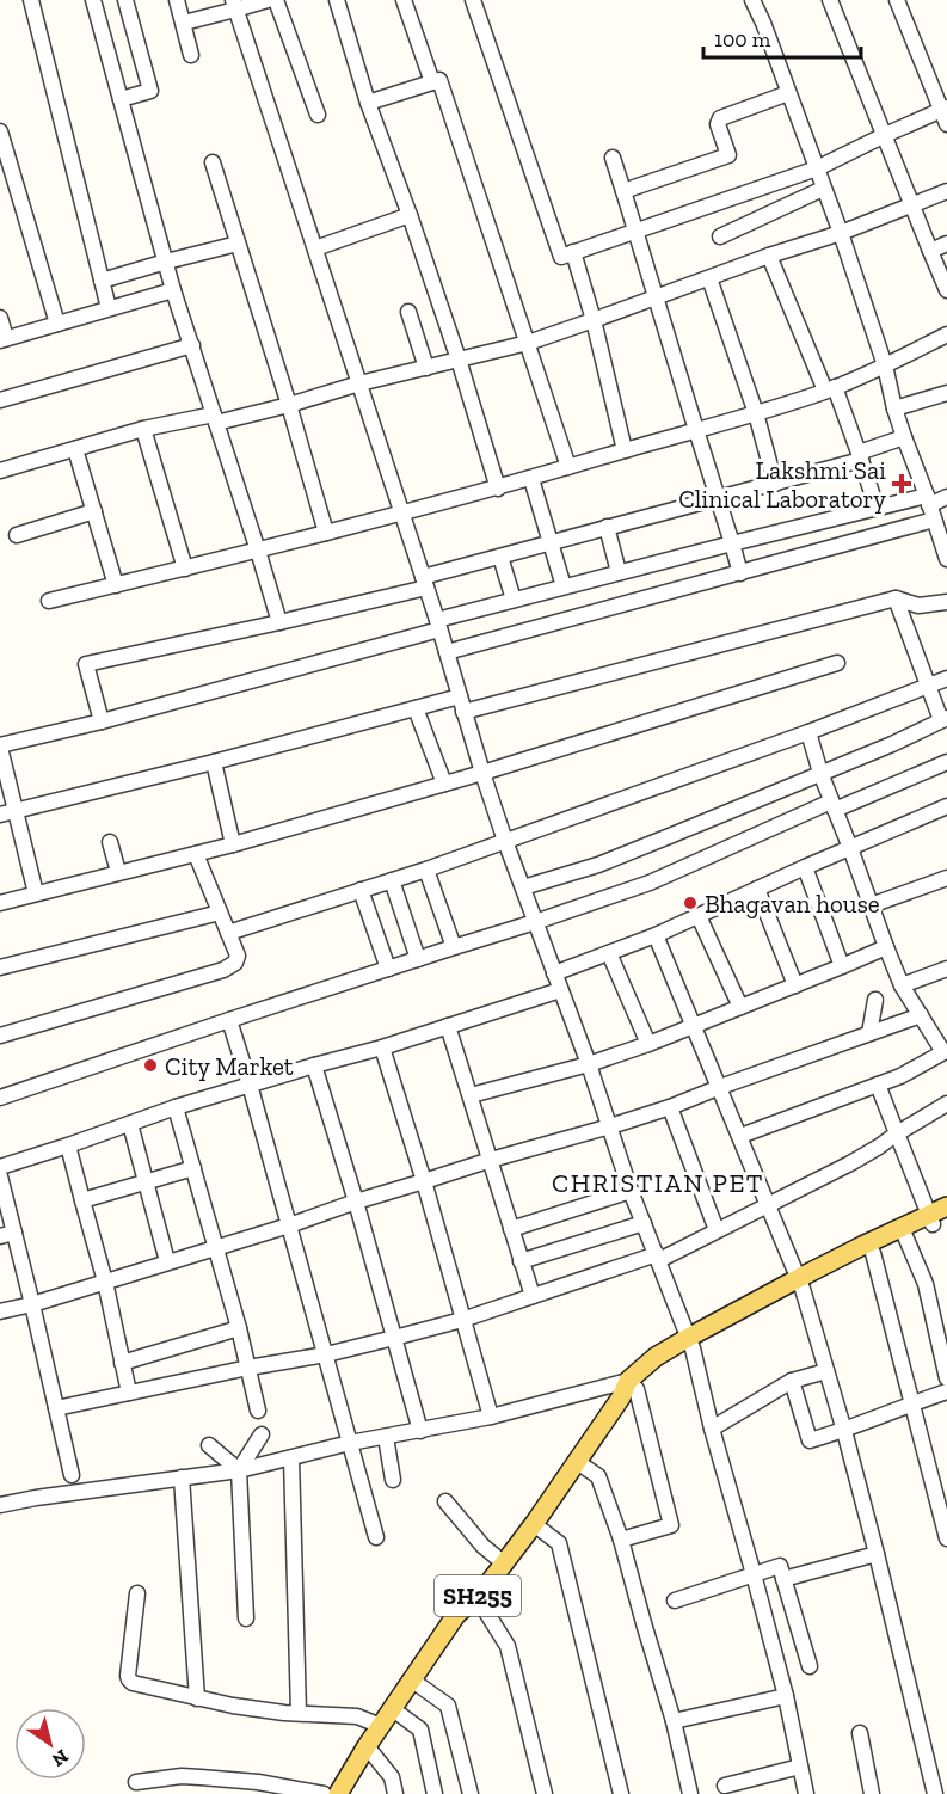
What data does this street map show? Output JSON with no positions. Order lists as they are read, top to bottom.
{
  "streets": {
    "main road": ["SH255"]
  },
  "districts": ["CHRISTIAN PET"],
  "places": {
    "health": ["Lakshmi Sai Clinical Laboratory"],
    "other": ["Bhagavan house", "City Market"]
  },
  "scale_bar": "100 m",
  "north": "bottom right"
}
